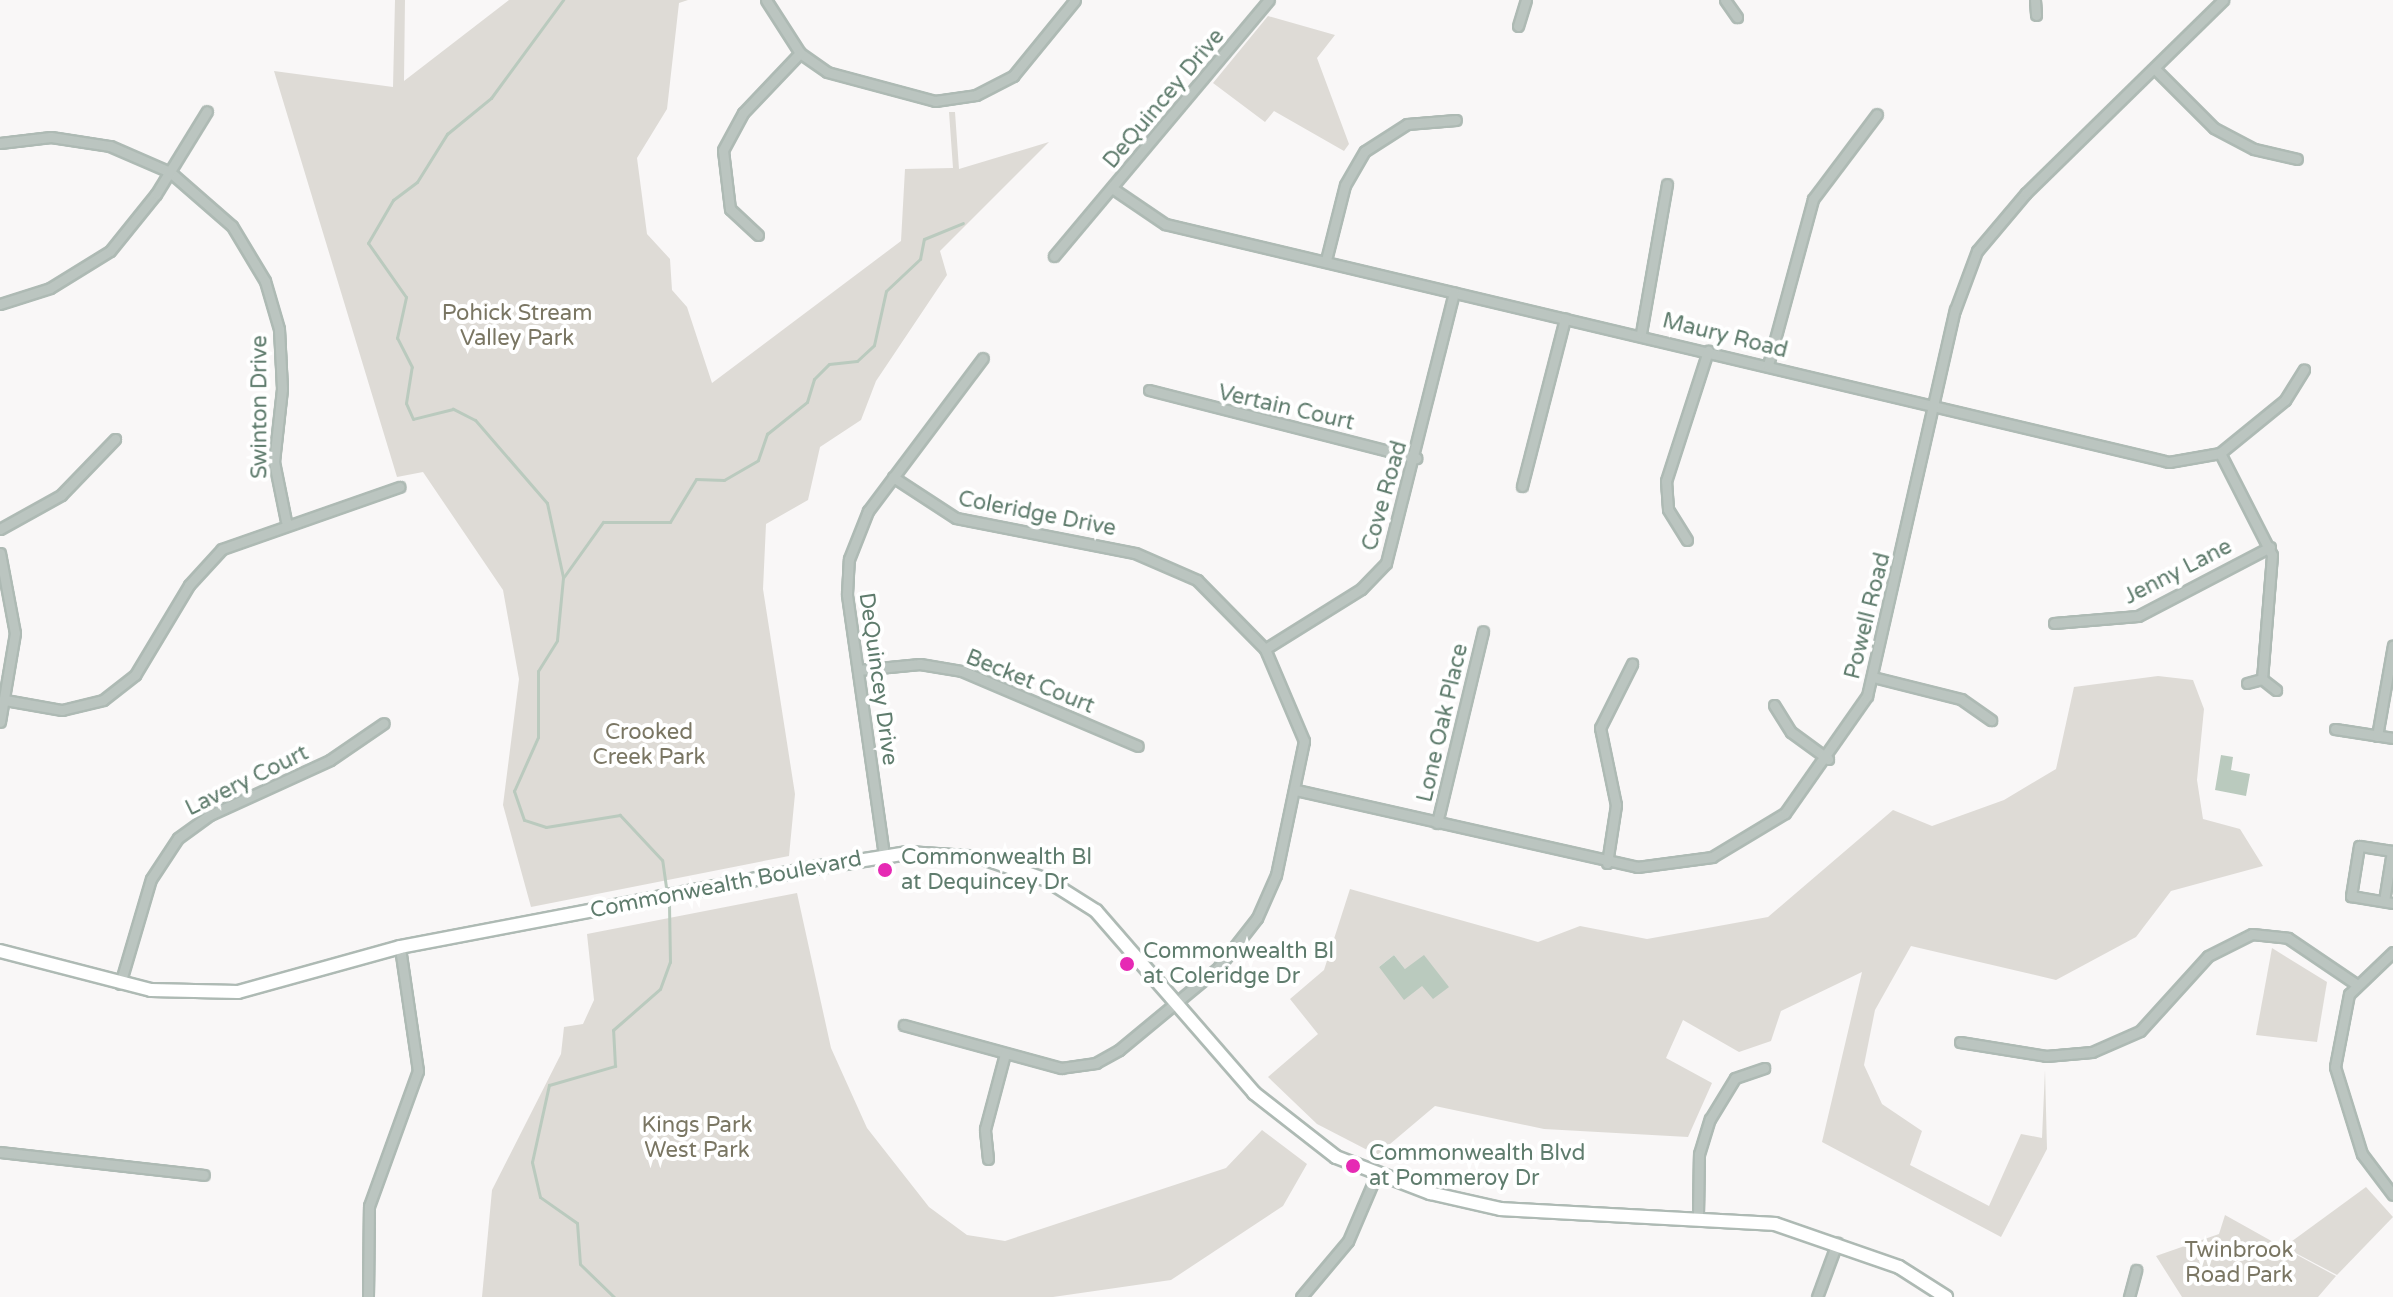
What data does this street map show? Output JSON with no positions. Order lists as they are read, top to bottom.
{
  "streets": {
    "street": [
      "DeQuincey Drive",
      "Maury Road",
      "Swinton Drive",
      "Vertain Court",
      "Cove Road",
      "Coleridge Drive",
      "Jenny Lane",
      "Powell Road",
      "Becket Court",
      "Lone Oak Place",
      "Lavery Court",
      "Commonwealth Boulevard"
    ]
  },
  "crossings": [
    ["DeQuincey Drive", "Maury Road"],
    ["DeQuincey Drive", "Coleridge Drive"],
    ["DeQuincey Drive", "Becket Court"],
    ["DeQuincey Drive", "Commonwealth Boulevard"],
    ["Maury Road", "Cove Road"],
    ["Maury Road", "Powell Road"],
    ["Vertain Court", "Cove Road"],
    ["Cove Road", "Coleridge Drive"],
    ["Coleridge Drive", "Powell Road"],
    ["Coleridge Drive", "Commonwealth Boulevard"],
    ["Powell Road", "Lone Oak Place"],
    ["Lavery Court", "Commonwealth Boulevard"]
  ],
  "parks": [
    "Pohick Stream Valley Park",
    "Crooked Creek Park",
    "Kings Park West Park",
    "Twinbrook Road Park"
  ],
  "places": ["Commonwealth Bl at Dequincey Dr", "Commonwealth Bl at Coleridge Dr", "Commonwealth Blvd at Pommeroy Dr"]
}
